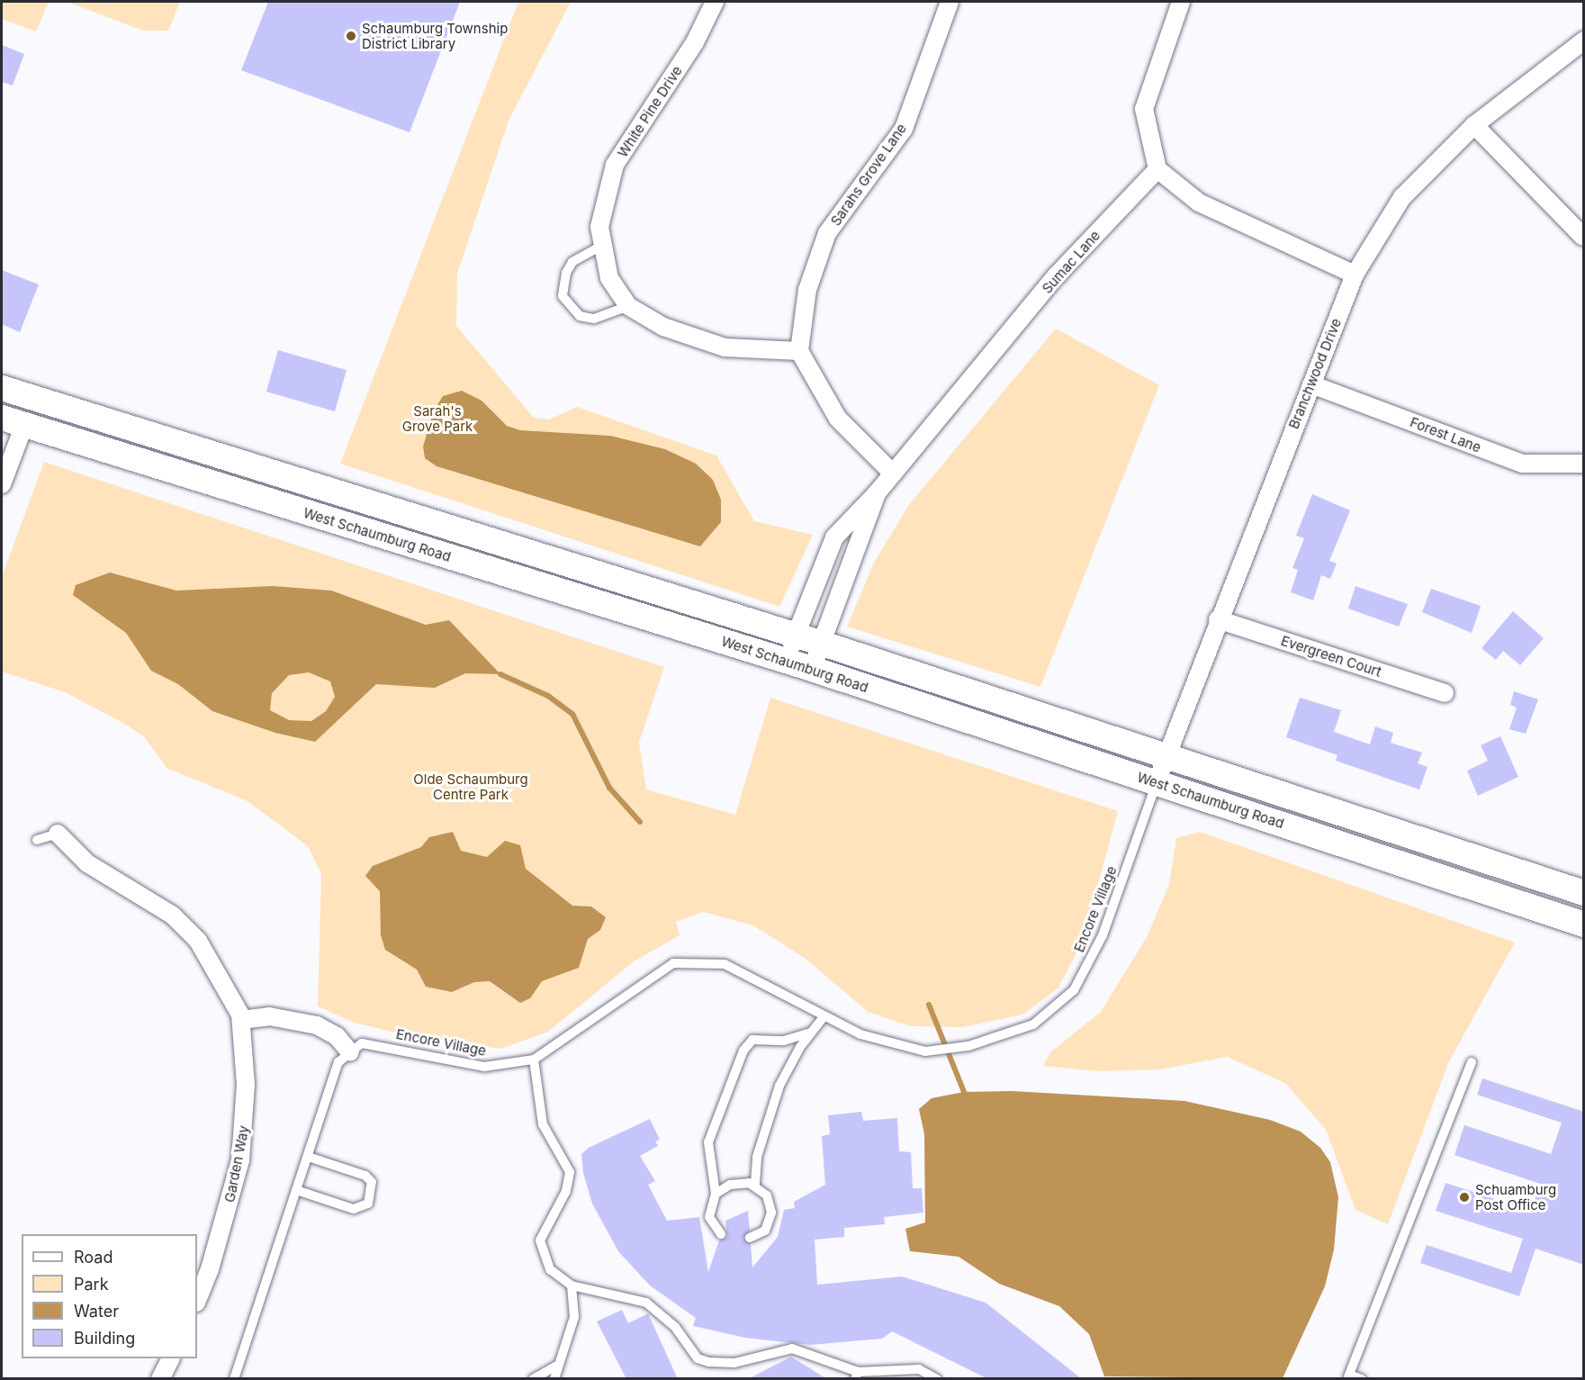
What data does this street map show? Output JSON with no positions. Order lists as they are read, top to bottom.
{
  "streets": {
    "main road": ["West Schaumburg Road"],
    "street": [
      "White Pine Drive",
      "Sarahs Grove Lane",
      "Sumac Lane",
      "Branchwood Drive",
      "Forest Lane",
      "Evergreen Court",
      "Garden Way"
    ],
    "lane": ["Encore Village"]
  },
  "crossings": [
    ["White Pine Drive", "Sarahs Grove Lane"],
    ["Sumac Lane", "West Schaumburg Road"],
    ["Branchwood Drive", "Forest Lane"],
    ["Branchwood Drive", "West Schaumburg Road"],
    ["Branchwood Drive", "Evergreen Court"],
    ["Branchwood Drive", "Encore Village"],
    ["West Schaumburg Road", "Encore Village"]
  ],
  "parks": ["Sarah's Grove Park", "Olde Schaumburg Centre Park"],
  "places": ["Schaumburg Township District Library", "Schuamburg Post Office"],
  "legend": [
    "Road",
    "Park",
    "Water",
    "Building"
  ]
}
